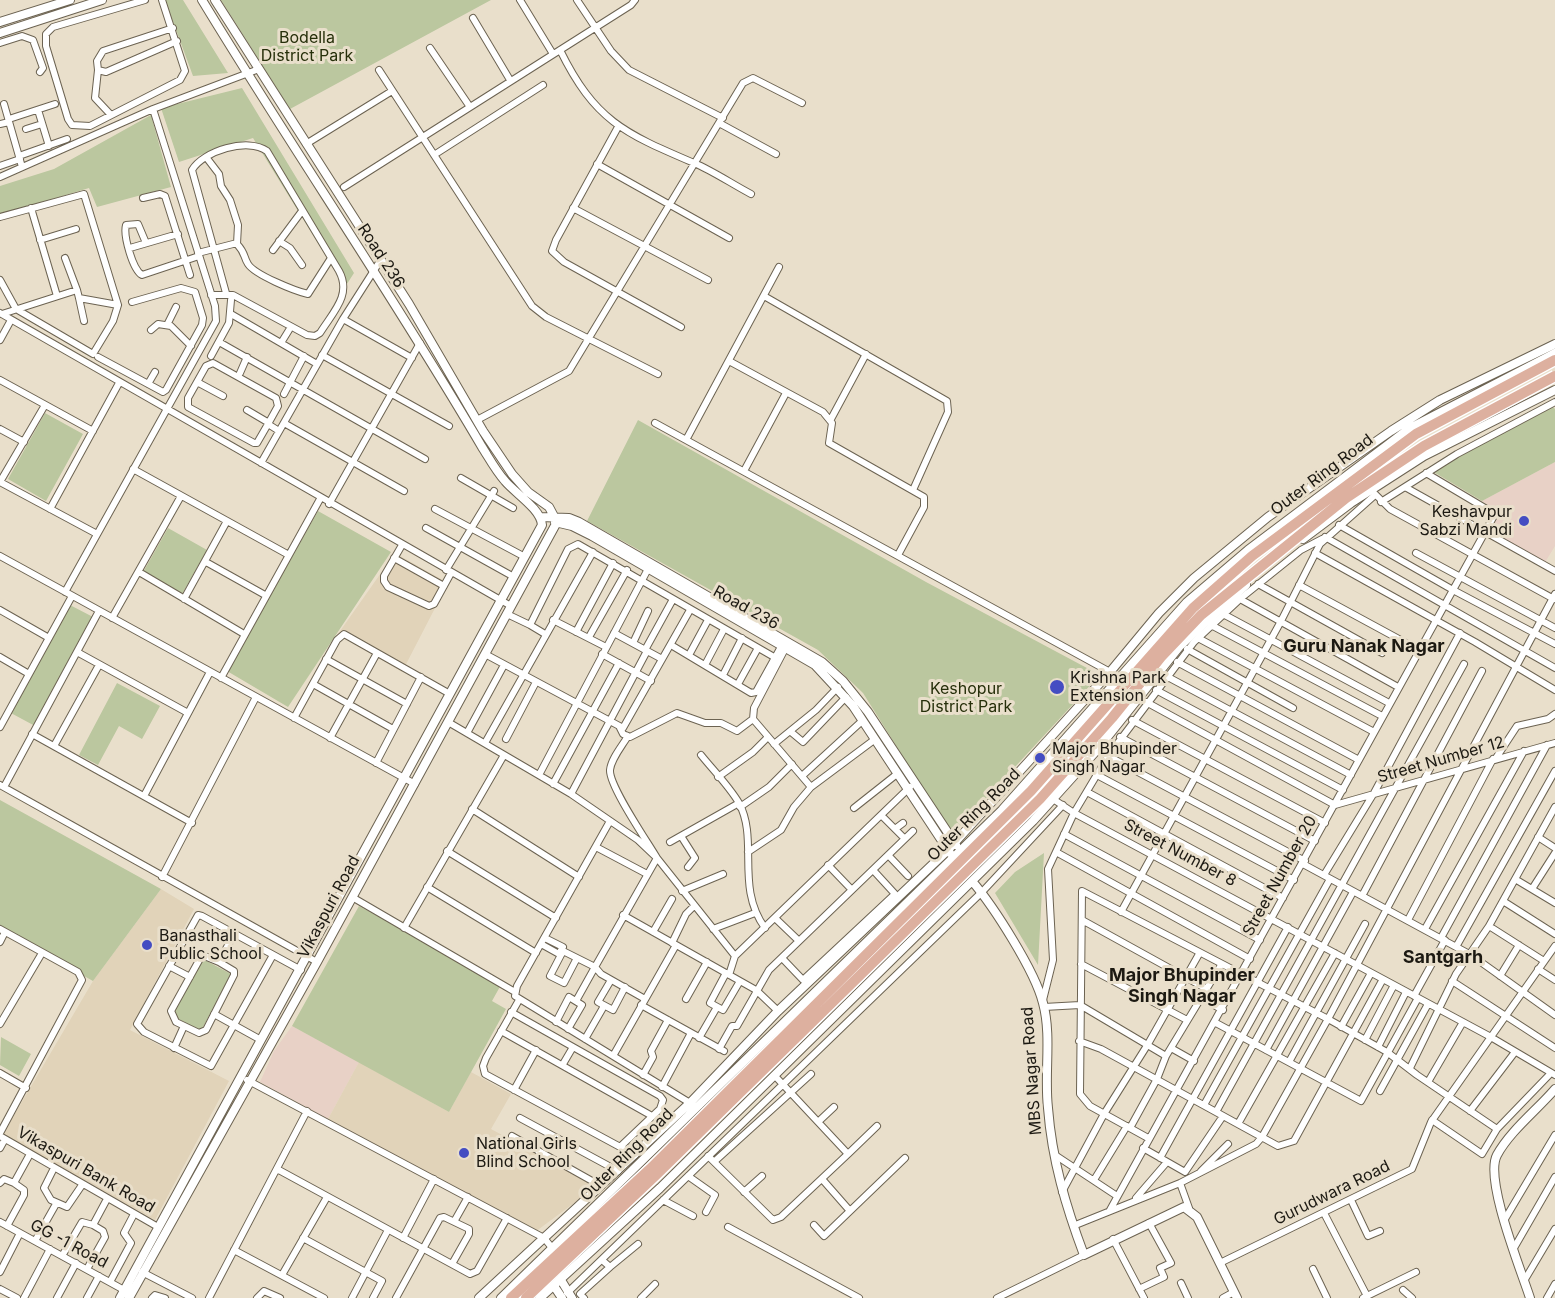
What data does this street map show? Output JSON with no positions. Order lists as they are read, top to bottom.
{
  "streets": {
    "main road": ["Outer Ring Road"],
    "street": [
      "Road 236",
      "Street Number 12",
      "Street Number 8",
      "Street Number 20",
      "Vikaspuri Road",
      "MBS Nagar Road",
      "Vikaspuri Bank Road",
      "Gurudwara Road",
      "GG -1 Road"
    ]
  },
  "crossings": [
    ["Road 236", "Outer Ring Road"],
    ["Road 236", "Vikaspuri Road"],
    ["Street Number 12", "Street Number 20"],
    ["Street Number 8", "Street Number 20"],
    ["Street Number 8", "Gurudwara Road"],
    ["Vikaspuri Road", "Vikaspuri Bank Road"],
    ["Vikaspuri Road", "GG -1 Road"]
  ],
  "districts": ["Guru Nanak Nagar", "Santgarh", "Major Bhupinder Singh Nagar"],
  "parks": ["Bodella District Park", "Keshopur District Park"],
  "places": [
    "Keshavpur Sabzi Mandi",
    "Krishna Park Extension",
    "Major Bhupinder Singh Nagar",
    "Banasthali Public School",
    "National Girls Blind School"
  ]
}
